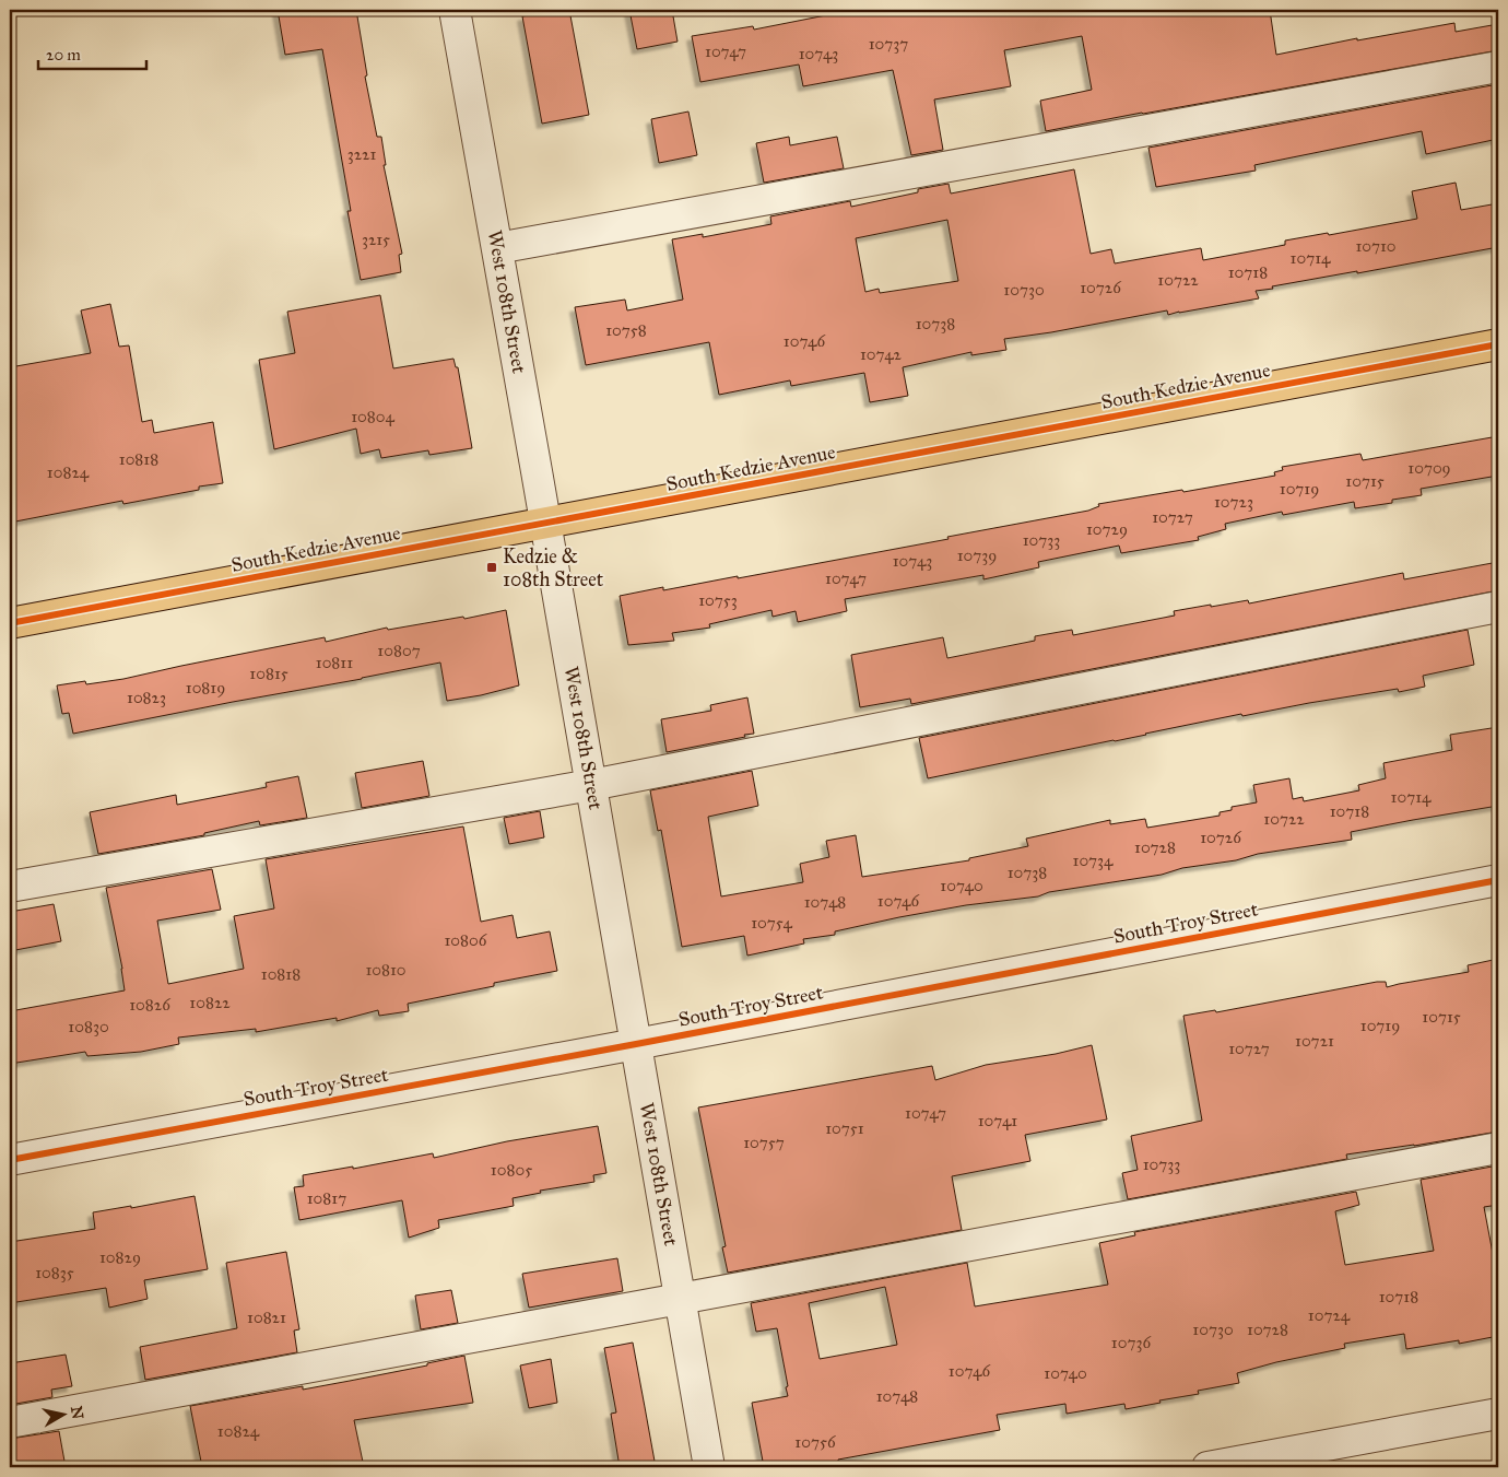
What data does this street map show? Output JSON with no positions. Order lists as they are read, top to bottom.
{
  "streets": {
    "main road": ["South Kedzie Avenue"],
    "street": ["West 108th Street", "South Troy Street"]
  },
  "crossings": [
    ["West 108th Street", "South Kedzie Avenue"],
    ["West 108th Street", "South Troy Street"]
  ],
  "places": {
    "transit": ["Kedzie & 108th Street"]
  },
  "house_numbers": [
    "10737",
    "10747",
    "10743",
    "3221",
    "3215",
    "10710",
    "10714",
    "10718",
    "10722",
    "10726",
    "10730",
    "10738",
    "10758",
    "10746",
    "10742",
    "10804",
    "10818",
    "10709",
    "10824",
    "10715",
    "10719",
    "10723",
    "10727",
    "10729",
    "10733",
    "10739",
    "10743",
    "10747",
    "10753",
    "10807",
    "10811",
    "10815",
    "10819",
    "10823",
    "10714",
    "10718",
    "10722",
    "10726",
    "10728",
    "10734",
    "10738",
    "10740",
    "10746",
    "10748",
    "10754",
    "10806",
    "10810",
    "10818",
    "10822",
    "10826",
    "10715",
    "10719",
    "10830",
    "10721",
    "10727",
    "10747",
    "10741",
    "10751",
    "10757",
    "10733",
    "10805",
    "10817",
    "10829",
    "10835",
    "10718",
    "10724",
    "10821",
    "10730",
    "10728",
    "10736",
    "10746",
    "10740",
    "10748",
    "10824",
    "10756"
  ],
  "scale_bar": "20 m",
  "north": "right"
}
